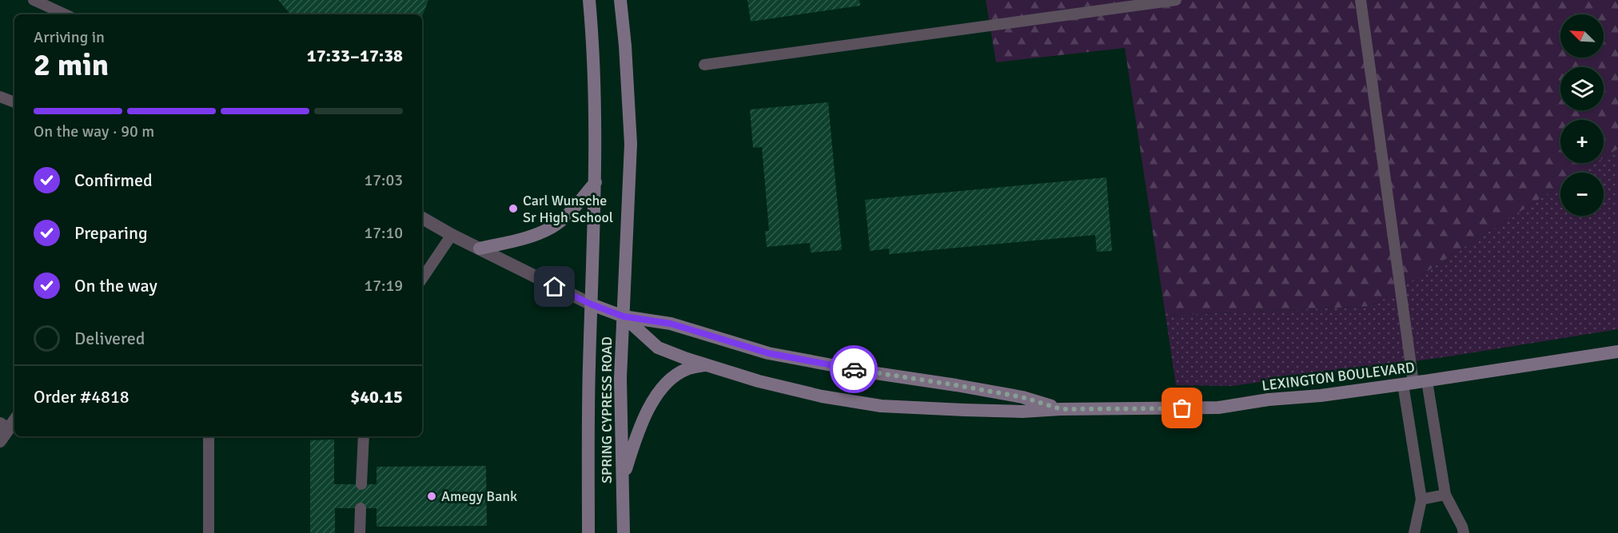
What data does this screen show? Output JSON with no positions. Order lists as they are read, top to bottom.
{
  "streets": {
    "main road": ["LEXINGTON BOULEVARD", "SPRING CYPRESS ROAD"]
  },
  "crossings": [
    ["LEXINGTON BOULEVARD", "SPRING CYPRESS ROAD"]
  ],
  "places": ["Carl Wunsche Sr High School", "Amegy Bank"],
  "north": "top left",
  "page": {
    "map_buttons": ["+", "−"],
    "heading": ["2 min", "Arriving in", "17:33–17:38"],
    "panel": ["Order #4818", "$40.15"],
    "bar": "On the way · 90 m",
    "list": [
      ["Confirmed", "17:03"],
      ["Preparing", "17:10"],
      ["On the way", "17:19"],
      "Delivered"
    ]
  }
}
